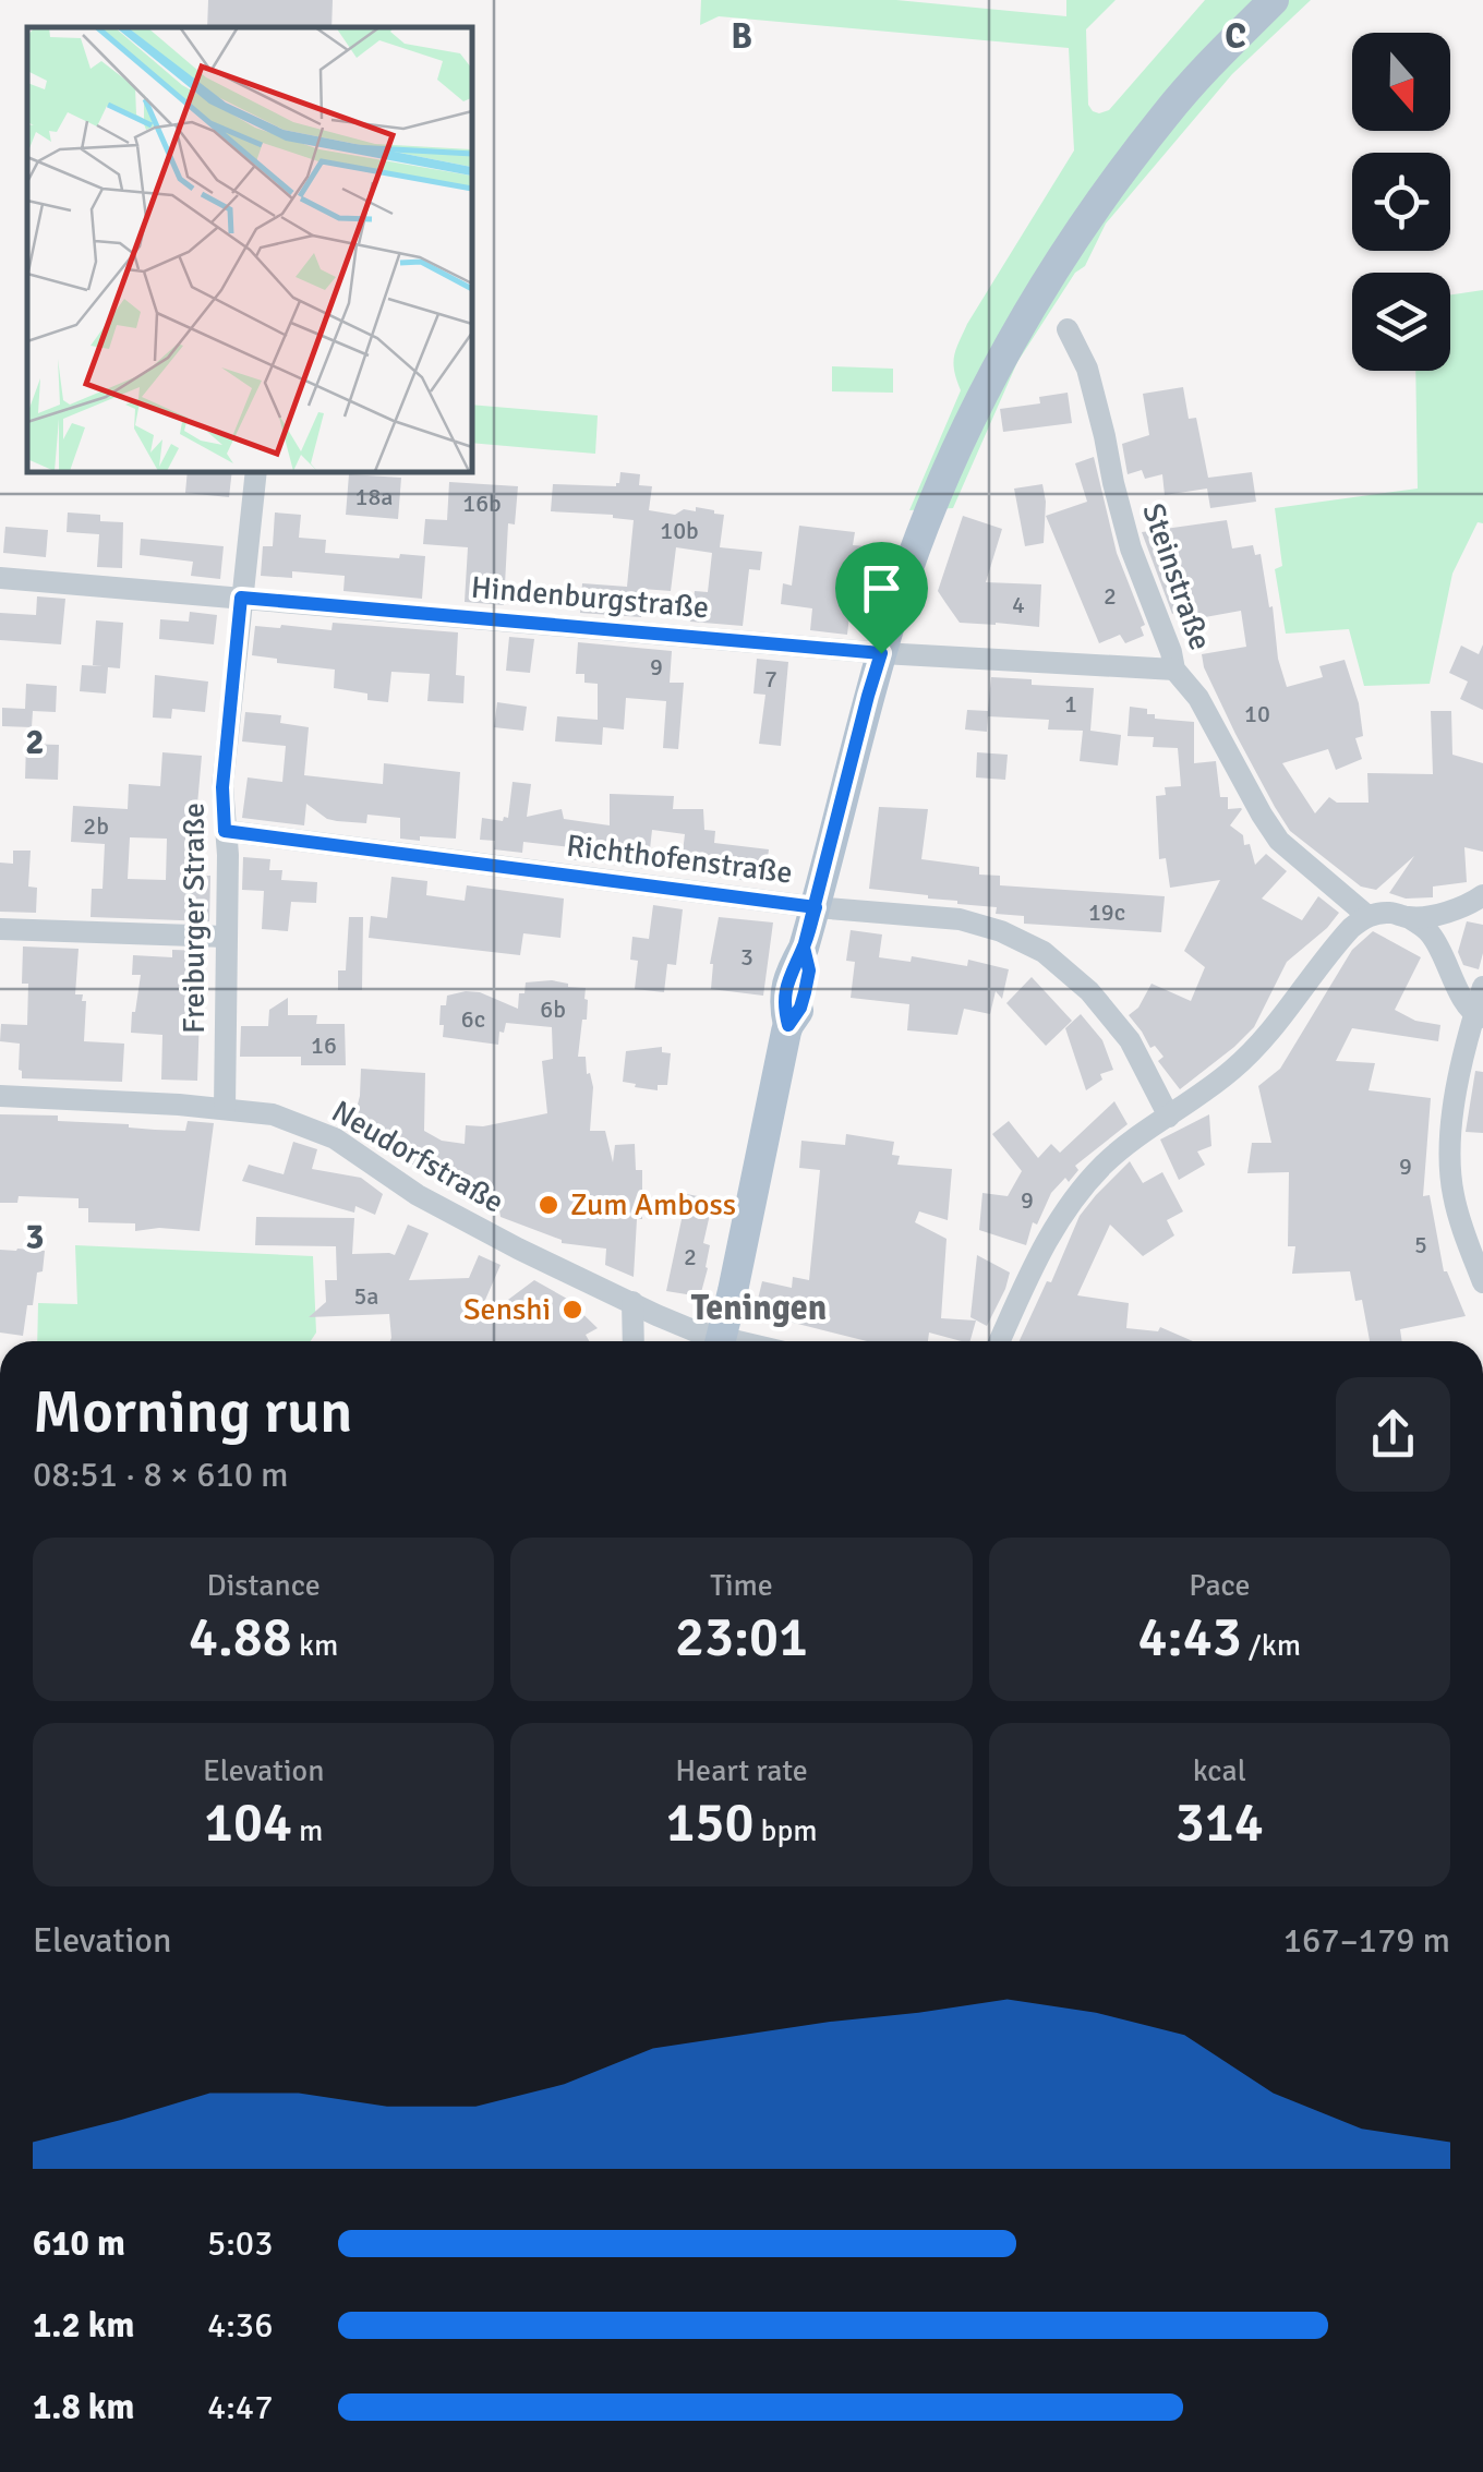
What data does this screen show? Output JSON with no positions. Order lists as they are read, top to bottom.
{
  "streets": {
    "street": [
      "Steinstraße",
      "Hindenburgstraße",
      "Richthofenstraße",
      "Freiburger Straße",
      "Neudorfstraße"
    ]
  },
  "crossings": [
    ["Steinstraße", "Hindenburgstraße"],
    ["Hindenburgstraße", "Freiburger Straße"],
    ["Richthofenstraße", "Freiburger Straße"],
    ["Freiburger Straße", "Neudorfstraße"]
  ],
  "districts": ["Teningen"],
  "places": ["Zum Amboss", "Senshi"],
  "house_numbers": [
    "18a",
    "16b",
    "10b",
    "2",
    "4",
    "9",
    "7",
    "1",
    "10",
    "2b",
    "19c",
    "3",
    "6b",
    "6c",
    "16",
    "9",
    "9",
    "5",
    "2",
    "5a"
  ],
  "north": "bottom",
  "page": {
    "heading": ["Morning run", "08:51 · 8 × 610 m"],
    "stats": [
      ["Distance", "4.88 km"],
      ["Time", "23:01"],
      ["Pace", "4:43 /km"],
      ["Elevation", "104 m"],
      ["Heart rate", "150 bpm"],
      ["kcal", "314"]
    ],
    "chart": ["Elevation", "167–179 m"],
    "list": [
      {
        "name": "610 m",
        "note": "5:03"
      },
      {
        "name": "1.2 km",
        "note": "4:36"
      },
      {
        "name": "1.8 km",
        "note": "4:47"
      }
    ]
  },
  "grid": {
    "columns": ["B", "C"],
    "rows": ["2", "3"]
  }
}
